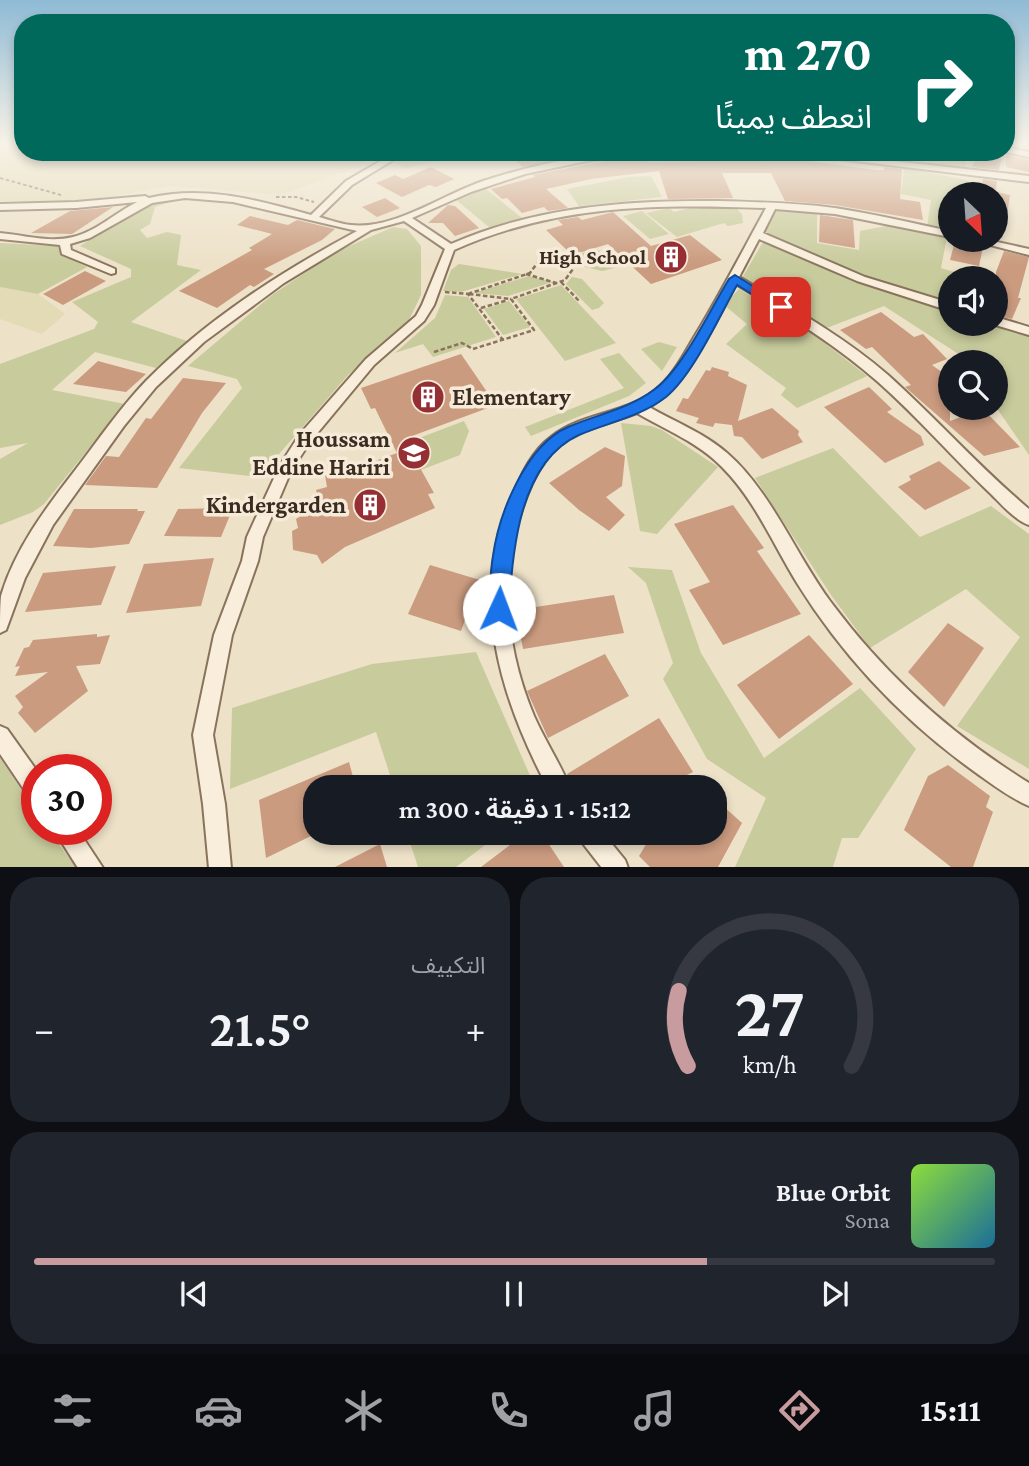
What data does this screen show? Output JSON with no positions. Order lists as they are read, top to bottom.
{
  "places": {
    "building": ["High School", "Elementary", "Kindergarden"],
    "school or university": ["Houssam Eddine Hariri"]
  },
  "north": "bottom right",
  "page": {
    "turn": ["270 m", "انعطف يمينًا"],
    "limit": "30",
    "trip": "15:12 · 1 دقيقة · 300 m",
    "tile": "التكييف",
    "heat": ["−", "21.5°", "+"],
    "song": ["Blue Orbit", "Sona"],
    "tabs": "15:11",
    "gauge": ["27", "km/h"]
  }
}
